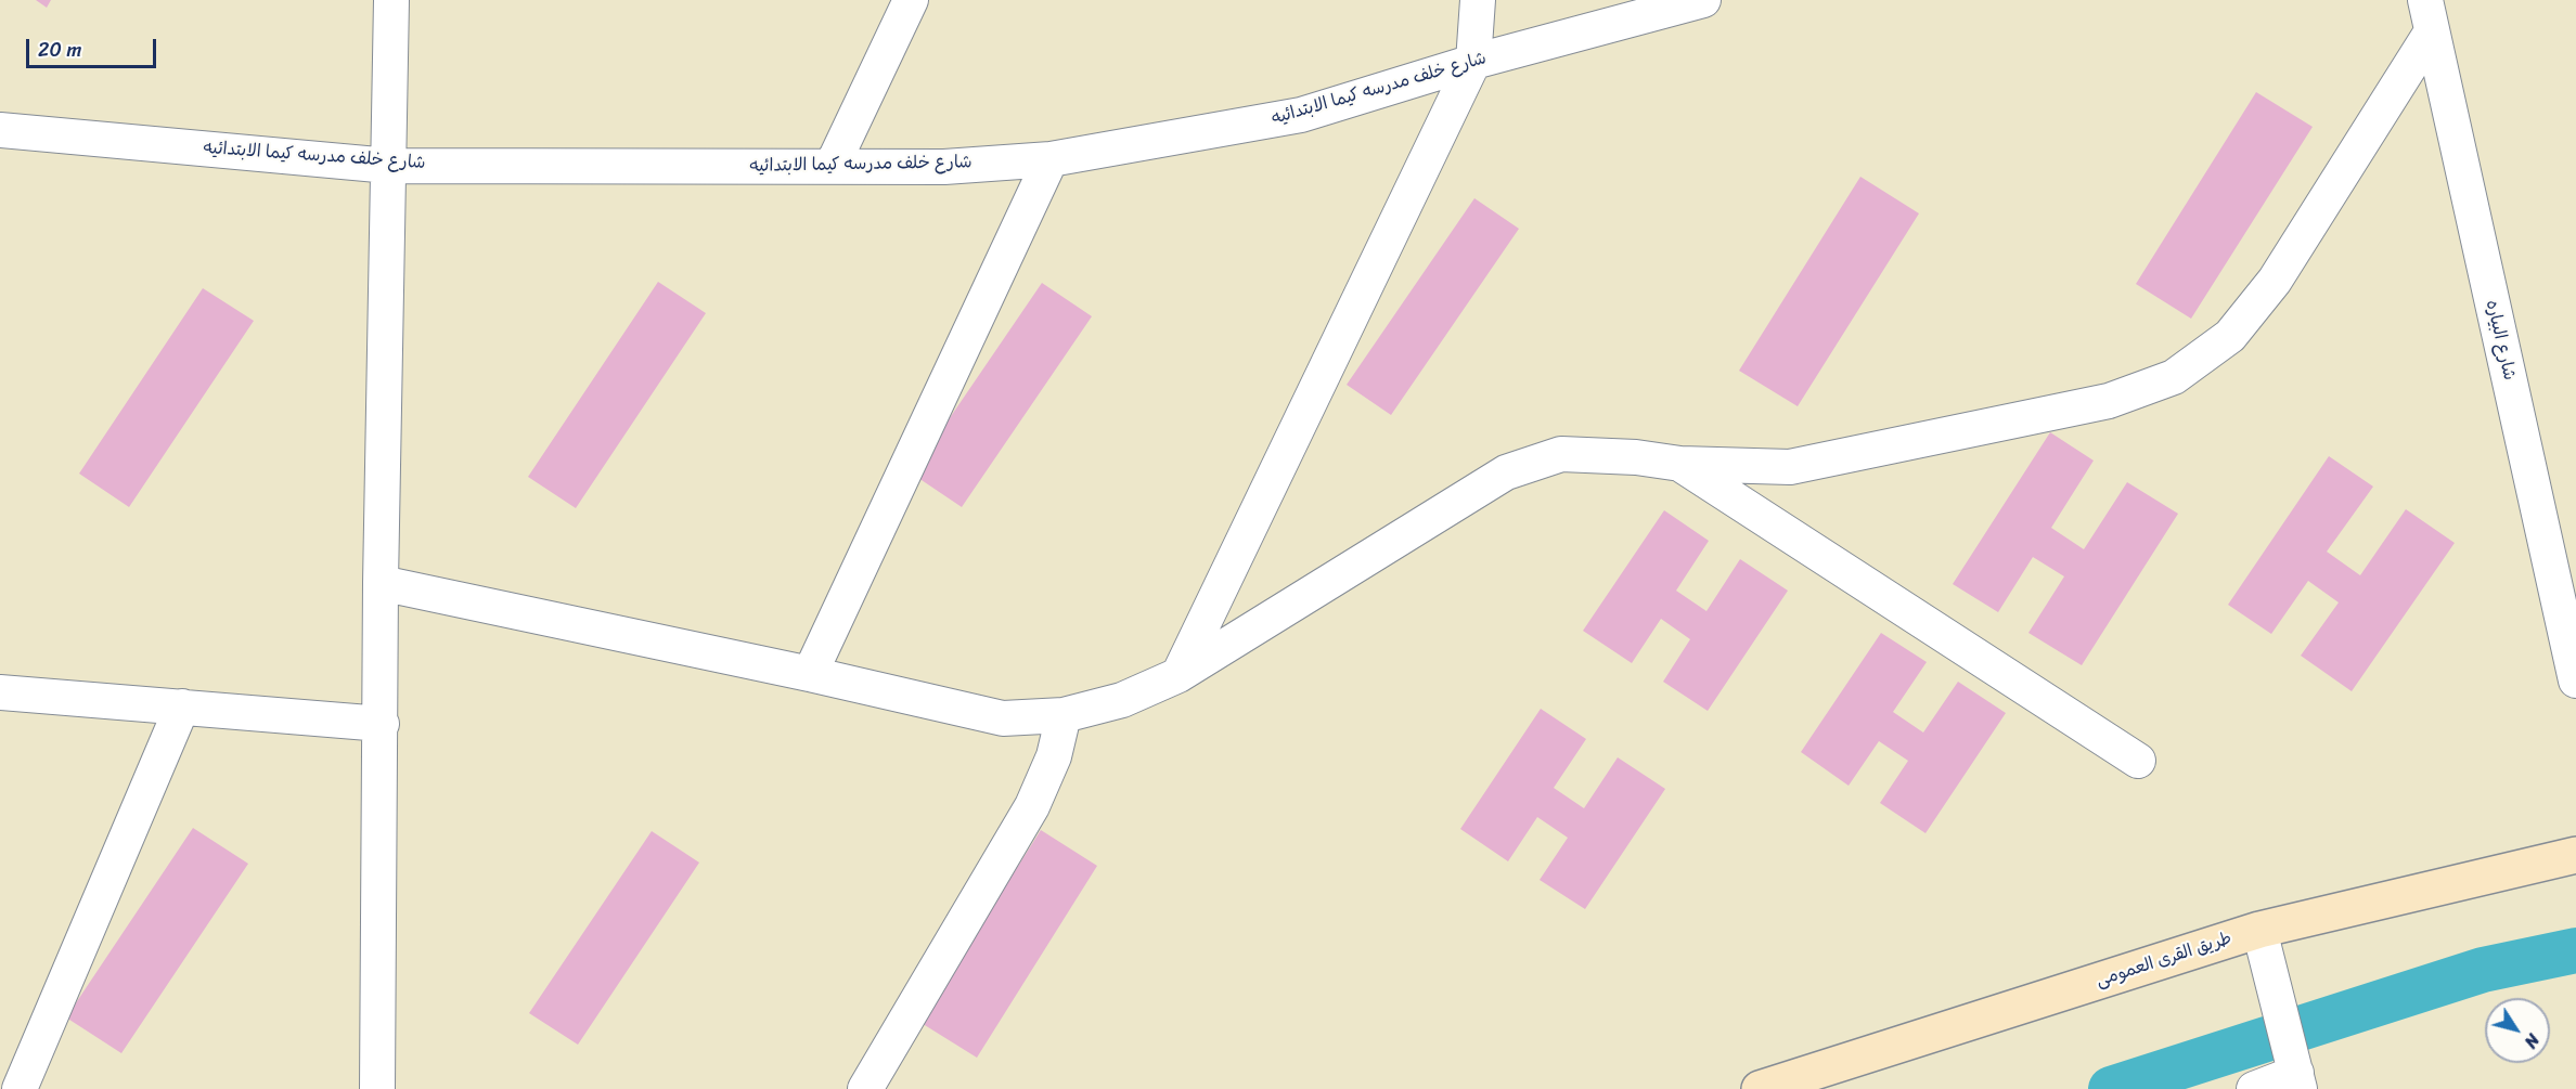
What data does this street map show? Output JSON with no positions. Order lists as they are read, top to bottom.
{
  "streets": {
    "street": ["شارع خلف مدرسه كيما الابتدائيه", "شارع البياره", "طريق القرى العمومى"]
  },
  "scale_bar": "20 m",
  "north": "bottom right"
}
